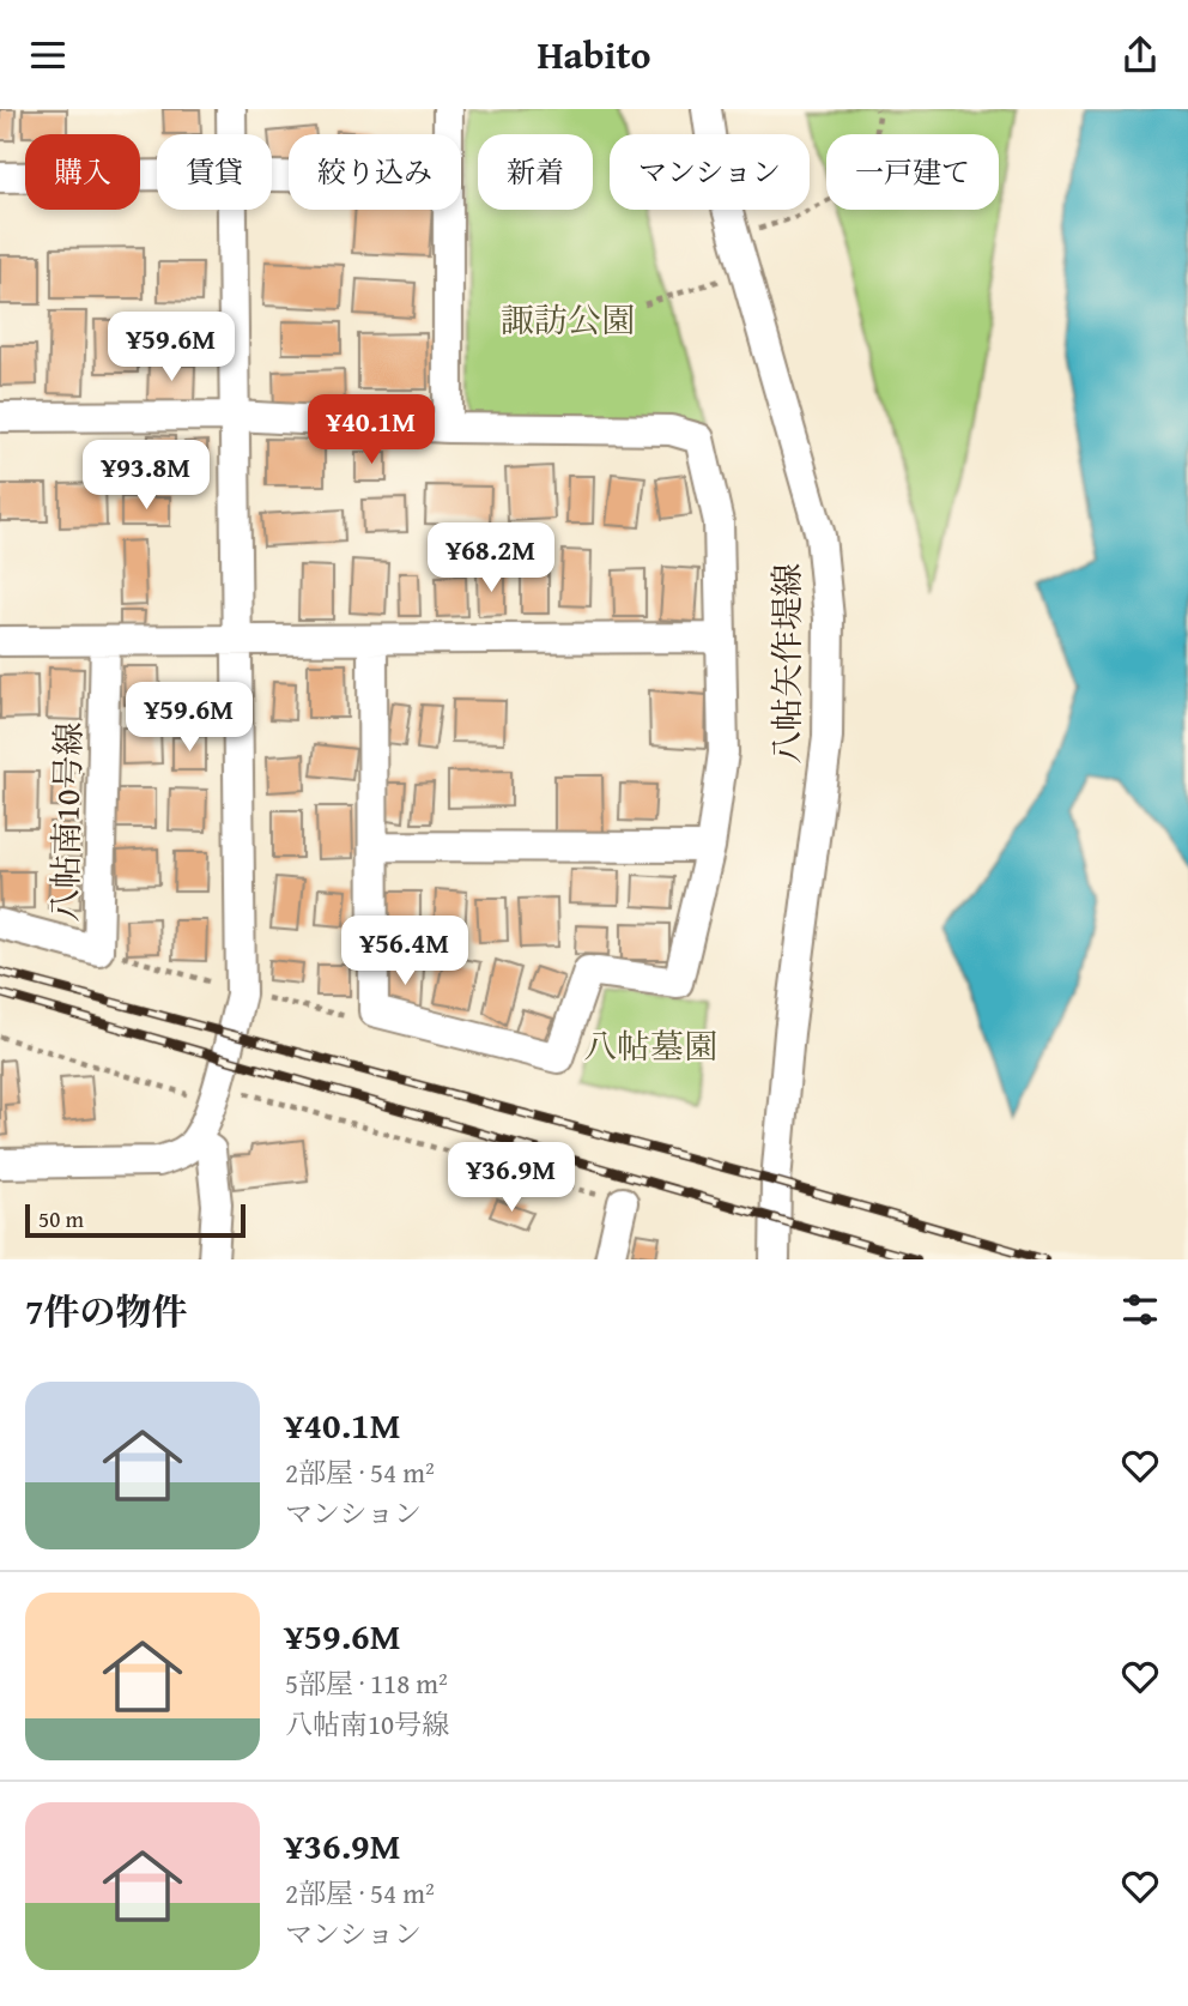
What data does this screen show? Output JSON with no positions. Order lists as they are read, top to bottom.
{
  "streets": {
    "street": ["八帖矢作堤線", "八帖南10号線"]
  },
  "parks": ["諏訪公園", "八帖墓園"],
  "scale_bar": "50 m",
  "page": {
    "header": "Habito",
    "chip": [
      "購入",
      "賃貸",
      "絞り込み",
      "新着",
      "マンション",
      "一戸建て"
    ],
    "price": [
      "¥59.6M",
      "¥40.1M",
      "¥93.8M",
      "¥68.2M",
      "¥59.6M",
      "¥56.4M",
      "¥36.9M"
    ],
    "scale": "50 m",
    "heading": "7件の物件",
    "list": [
      {
        "name": "¥40.1M",
        "note": "2部屋 · 54 m² · マンション"
      },
      {
        "name": "¥59.6M",
        "note": "5部屋 · 118 m² · 八帖南10号線"
      },
      {
        "name": "¥36.9M",
        "note": "2部屋 · 54 m² · マンション"
      }
    ]
  }
}
